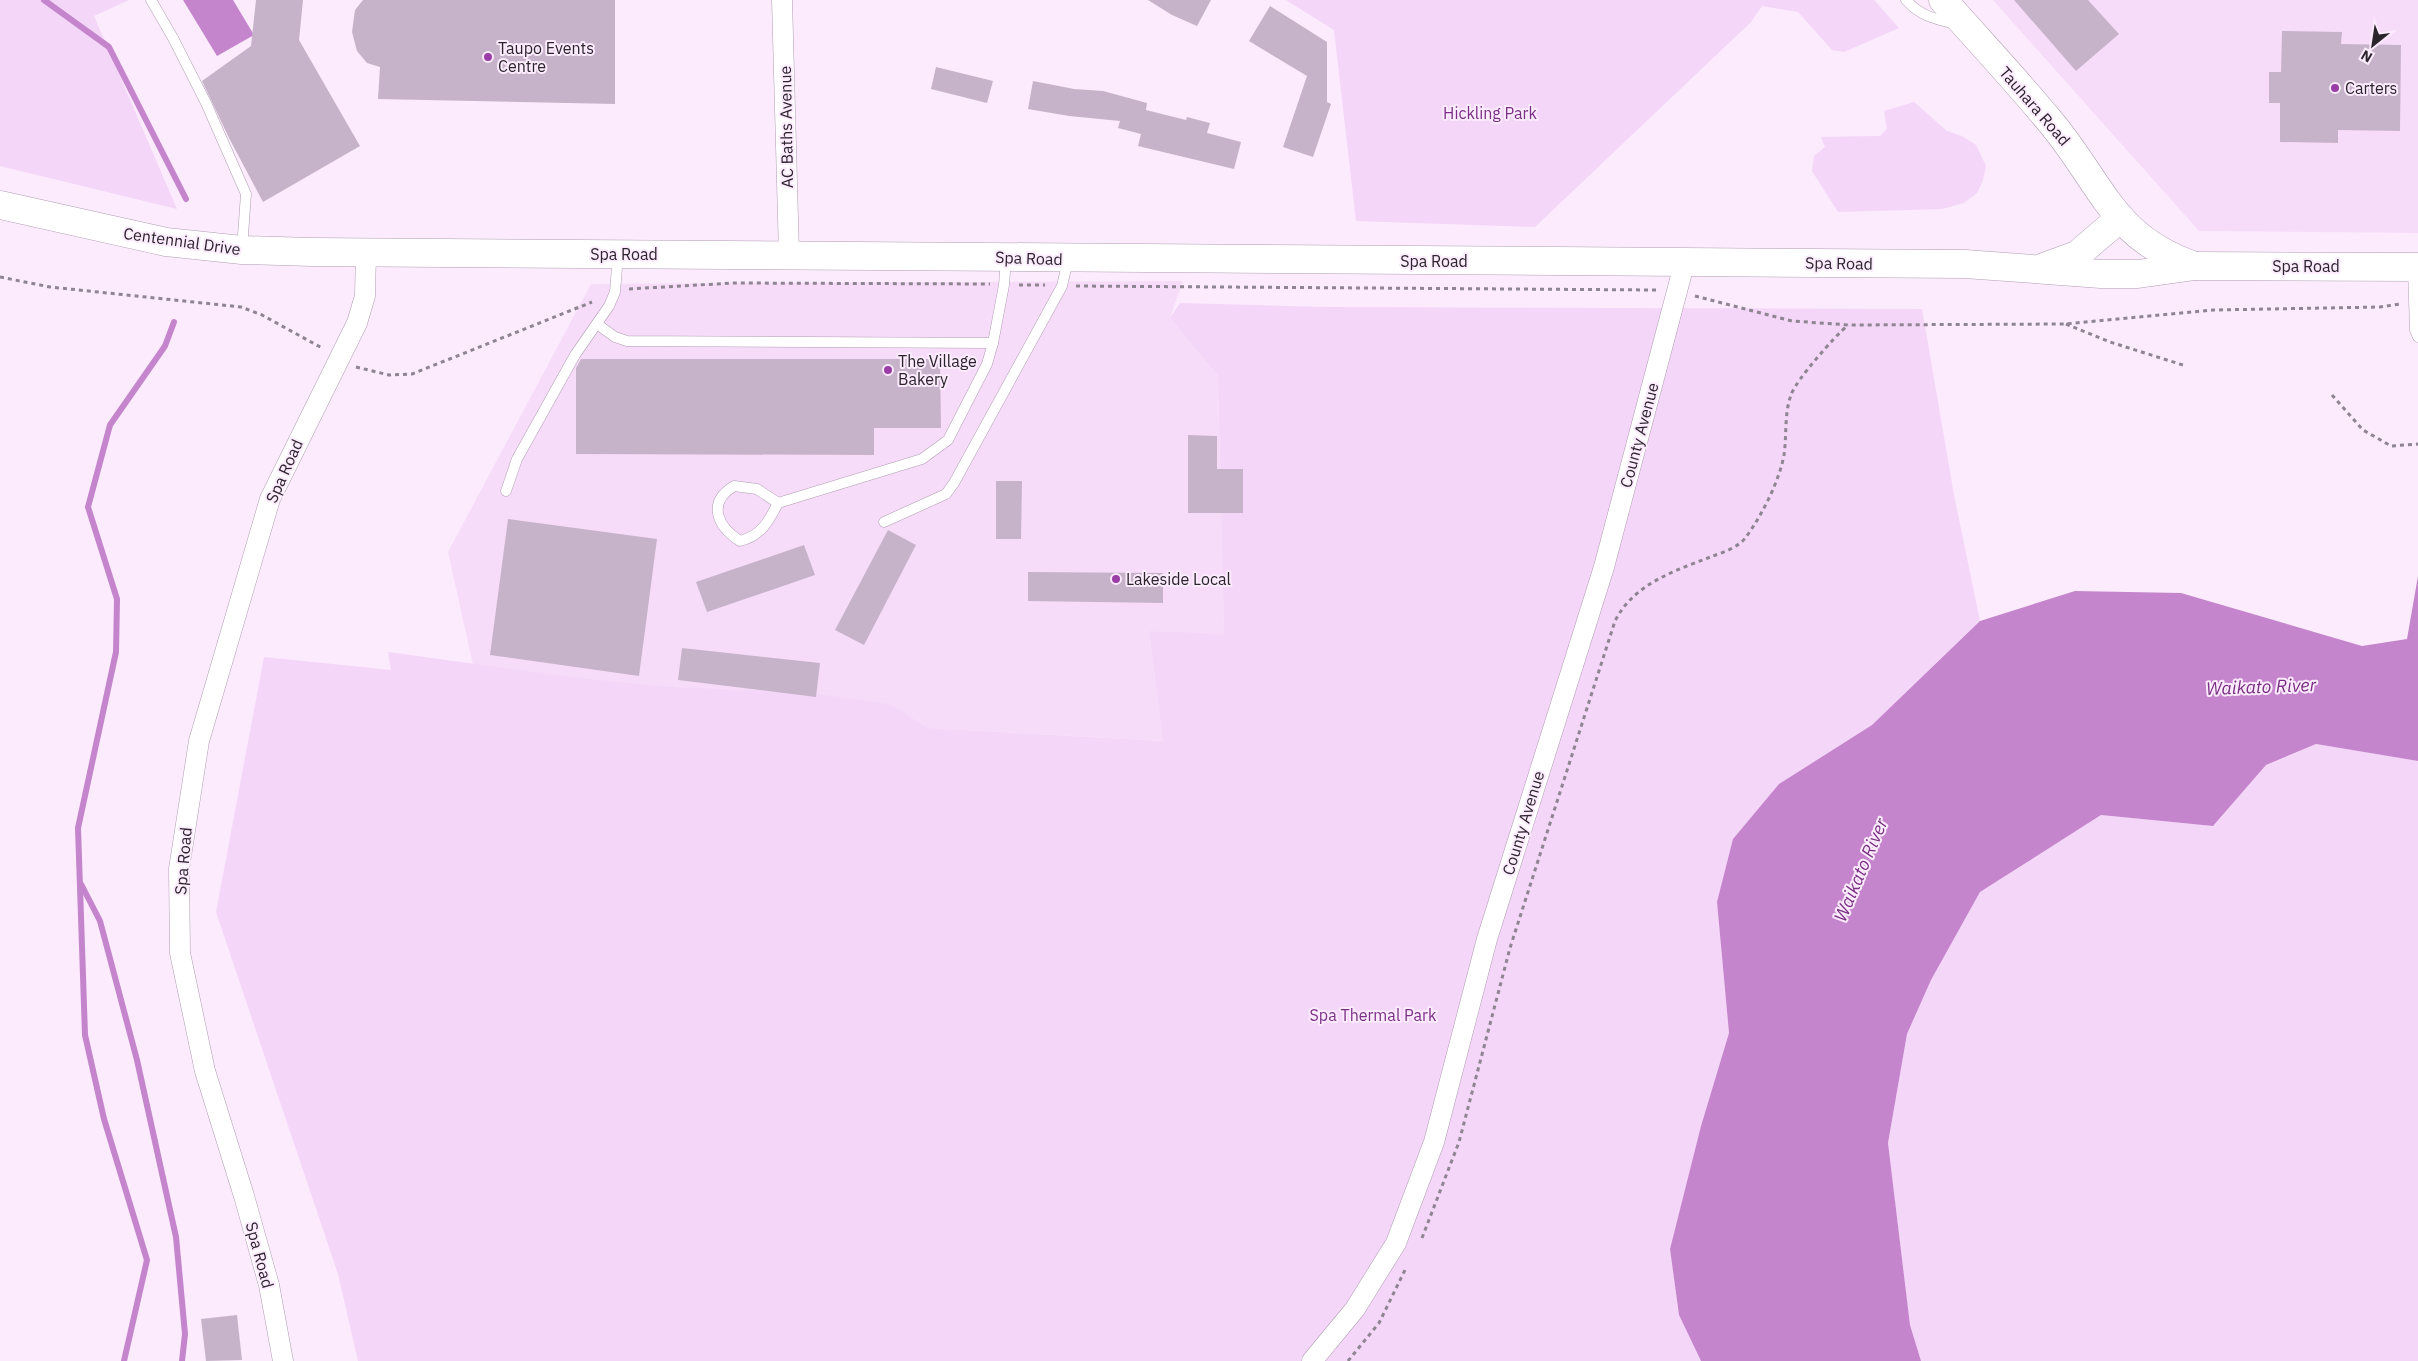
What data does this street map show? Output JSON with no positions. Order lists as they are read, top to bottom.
{
  "streets": {
    "main road": ["Tauhara Road", "Centennial Drive", "Spa Road"],
    "street": ["AC Baths Avenue", "County Avenue"]
  },
  "crossings": [
    ["Tauhara Road", "Spa Road"],
    ["AC Baths Avenue", "Spa Road"],
    ["Centennial Drive", "Spa Road"],
    ["Spa Road", "County Avenue"]
  ],
  "water": ["Waikato River"],
  "parks": ["Hickling Park", "Spa Thermal Park"],
  "places": [
    "Taupo Events Centre",
    "Carters",
    "The Village Bakery",
    "Lakeside Local"
  ],
  "north": "bottom left"
}
